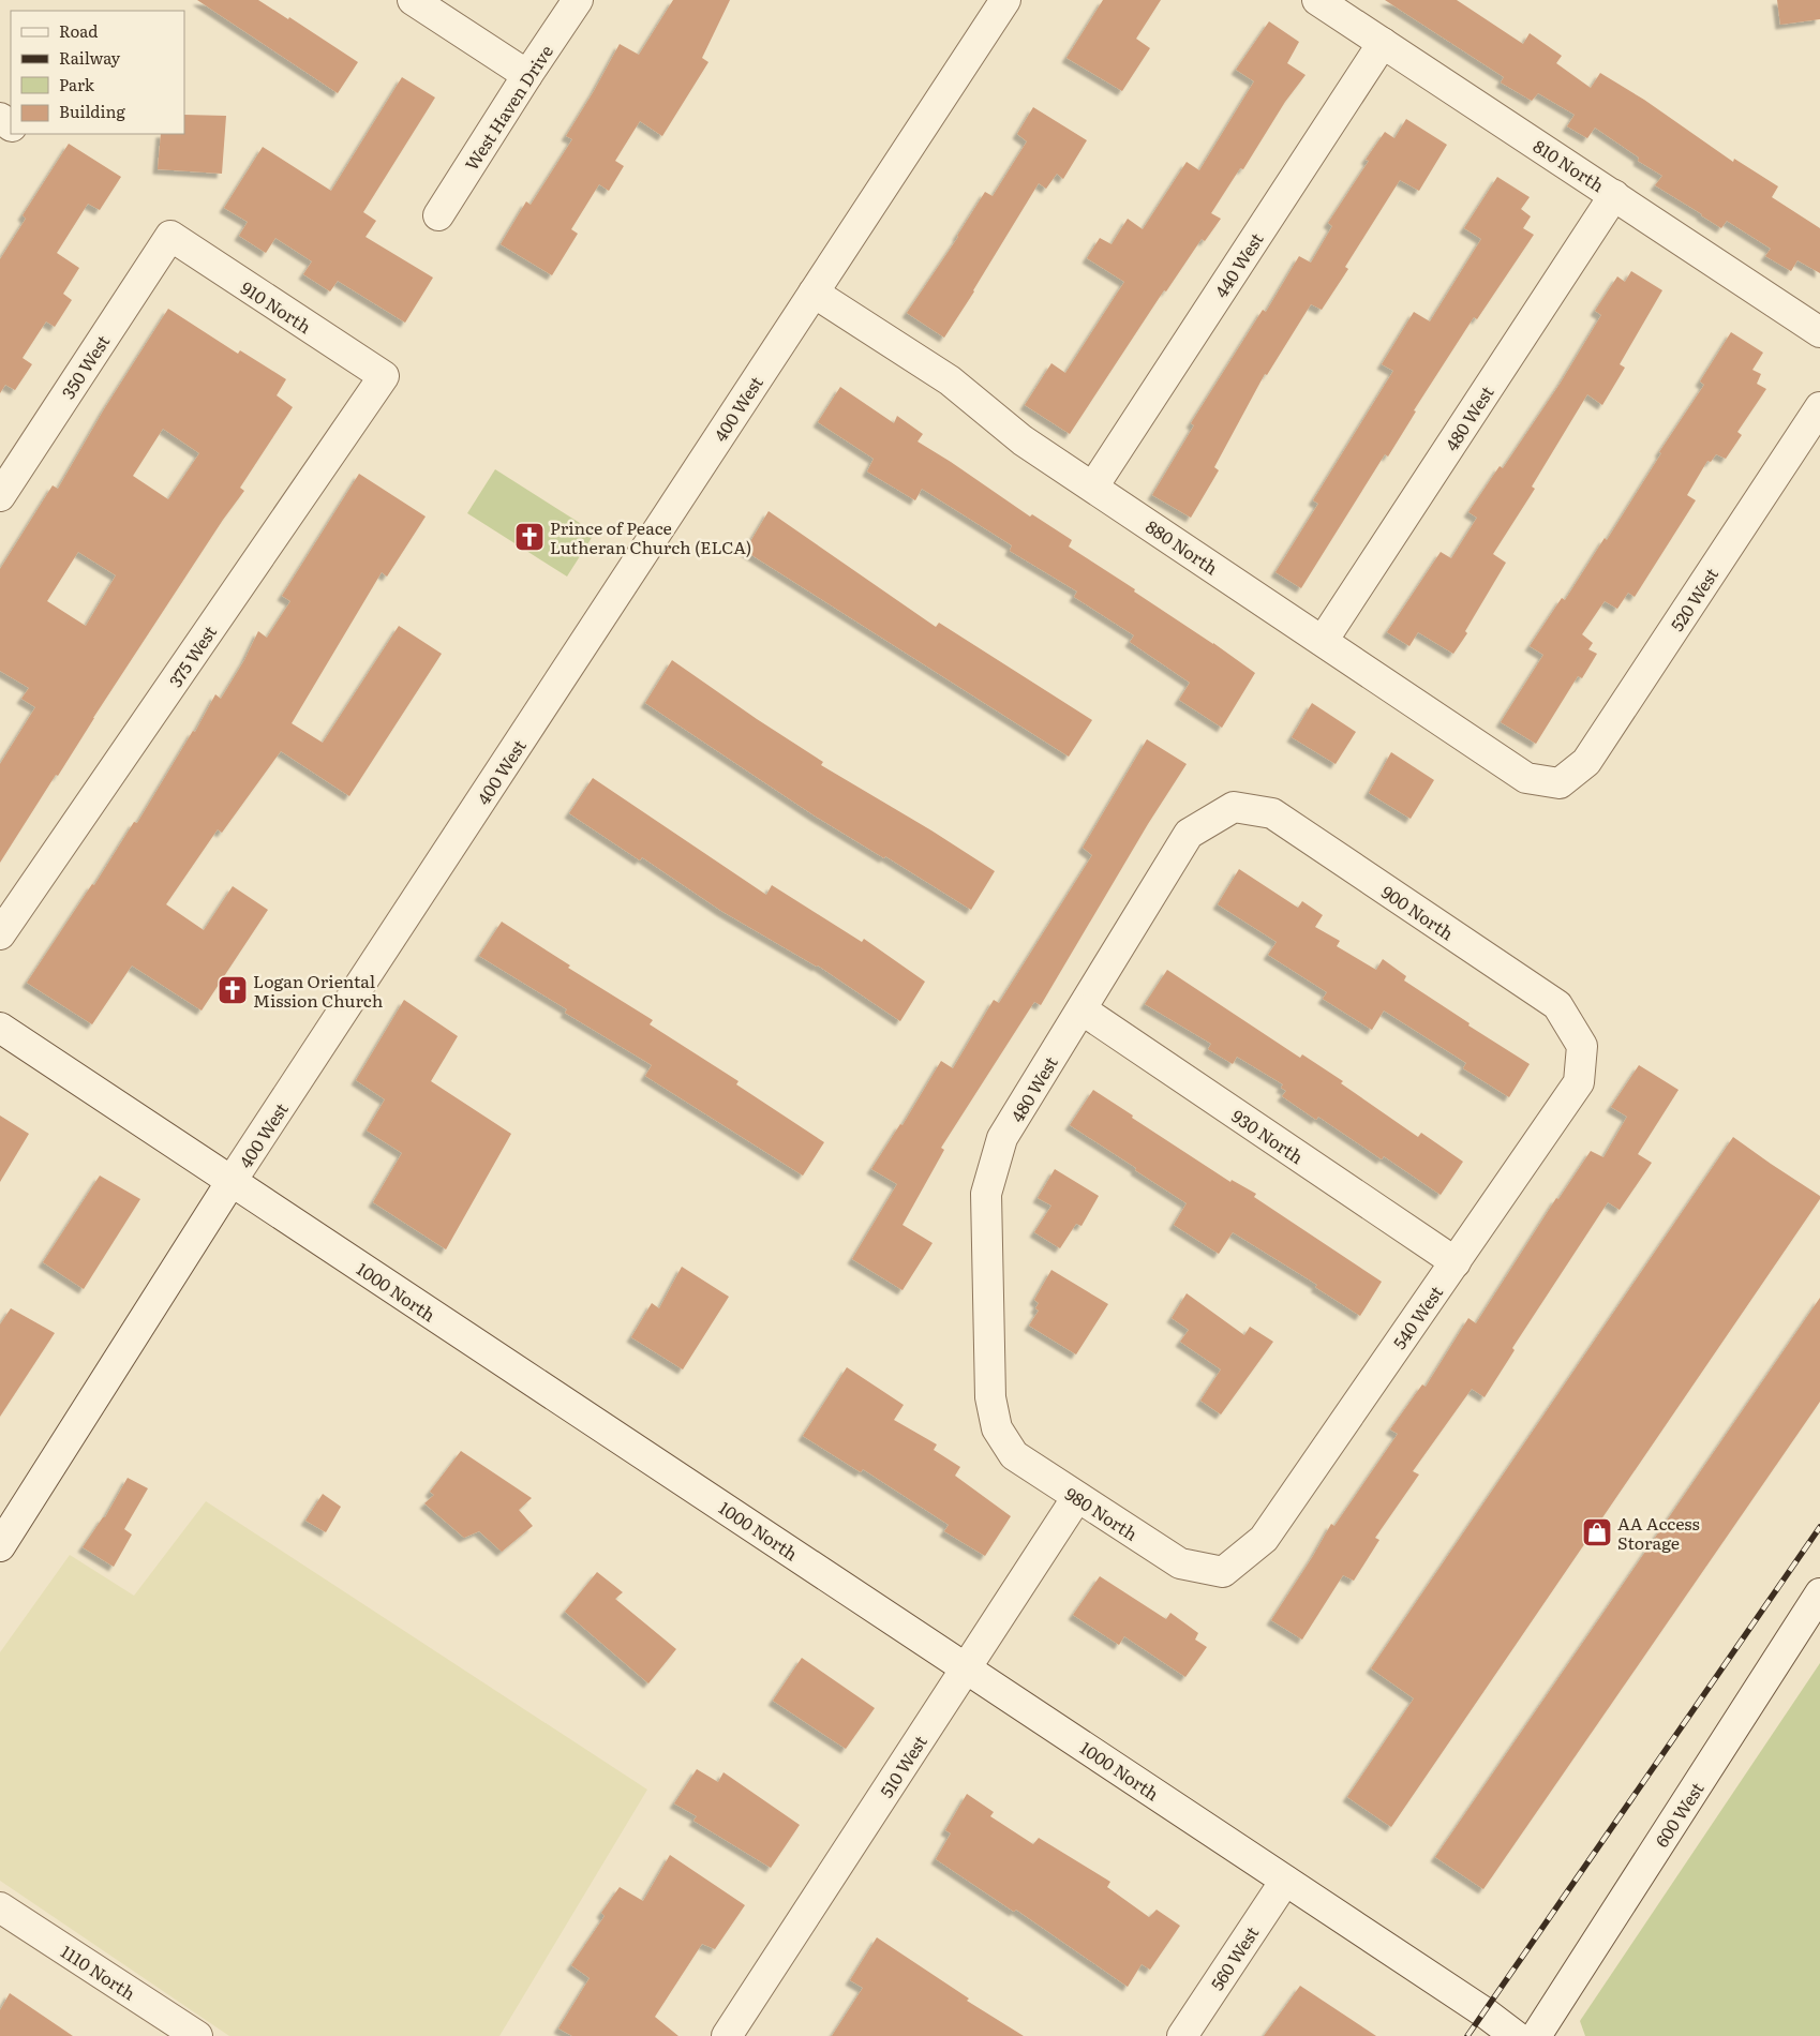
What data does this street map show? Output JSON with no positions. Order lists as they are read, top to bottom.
{
  "streets": {
    "street": [
      "West Haven Drive",
      "810 North",
      "440 West",
      "910 North",
      "350 West",
      "400 West",
      "480 West",
      "880 North",
      "520 West",
      "375 West",
      "900 North",
      "930 North",
      "1000 North",
      "540 West",
      "980 North",
      "510 West",
      "600 West",
      "560 West",
      "1110 North"
    ]
  },
  "crossings": [
    ["810 North", "440 West"],
    ["810 North", "480 West"],
    ["440 West", "880 North"],
    ["910 North", "350 West"],
    ["910 North", "375 West"],
    ["400 West", "880 North"],
    ["400 West", "1000 North"],
    ["480 West", "880 North"],
    ["480 West", "900 North"],
    ["480 West", "930 North"],
    ["480 West", "980 North"],
    ["880 North", "520 West"],
    ["900 North", "540 West"],
    ["930 North", "540 West"],
    ["1000 North", "510 West"],
    ["1000 North", "560 West"],
    ["540 West", "980 North"],
    ["980 North", "510 West"]
  ],
  "places": {
    "church": ["Prince of Peace Lutheran Church (ELCA)", "Logan Oriental Mission Church"],
    "shop": ["AA Access Storage"]
  },
  "legend": [
    "Road",
    "Railway",
    "Park",
    "Building"
  ]
}
